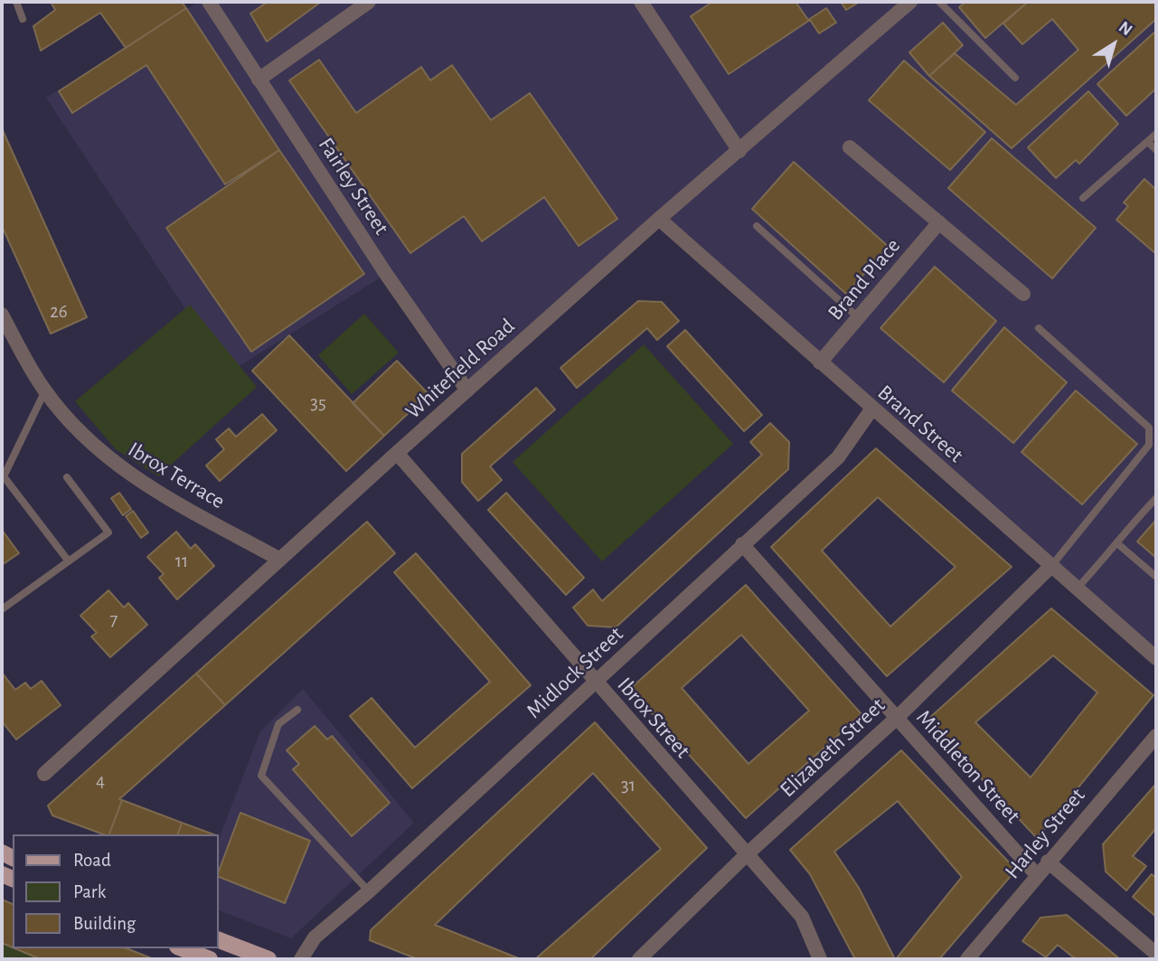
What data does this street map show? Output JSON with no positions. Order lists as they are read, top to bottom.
{
  "streets": {
    "street": [
      "Fairley Street",
      "Brand Place",
      "Whitefield Road",
      "Brand Street",
      "Ibrox Terrace",
      "Midlock Street",
      "Ibrox Street",
      "Elizabeth Street",
      "Middleton Street",
      "Harley Street"
    ]
  },
  "crossings": [
    ["Fairley Street", "Whitefield Road"],
    ["Brand Place", "Brand Street"],
    ["Whitefield Road", "Brand Street"],
    ["Whitefield Road", "Ibrox Terrace"],
    ["Whitefield Road", "Ibrox Street"],
    ["Brand Street", "Midlock Street"],
    ["Brand Street", "Elizabeth Street"],
    ["Midlock Street", "Ibrox Street"],
    ["Midlock Street", "Middleton Street"],
    ["Ibrox Street", "Elizabeth Street"],
    ["Elizabeth Street", "Middleton Street"],
    ["Middleton Street", "Harley Street"]
  ],
  "house_numbers": [
    "26",
    "35",
    "11",
    "7",
    "4",
    "31"
  ],
  "legend": ["Road", "Park", "Building"],
  "north": "top right"
}
